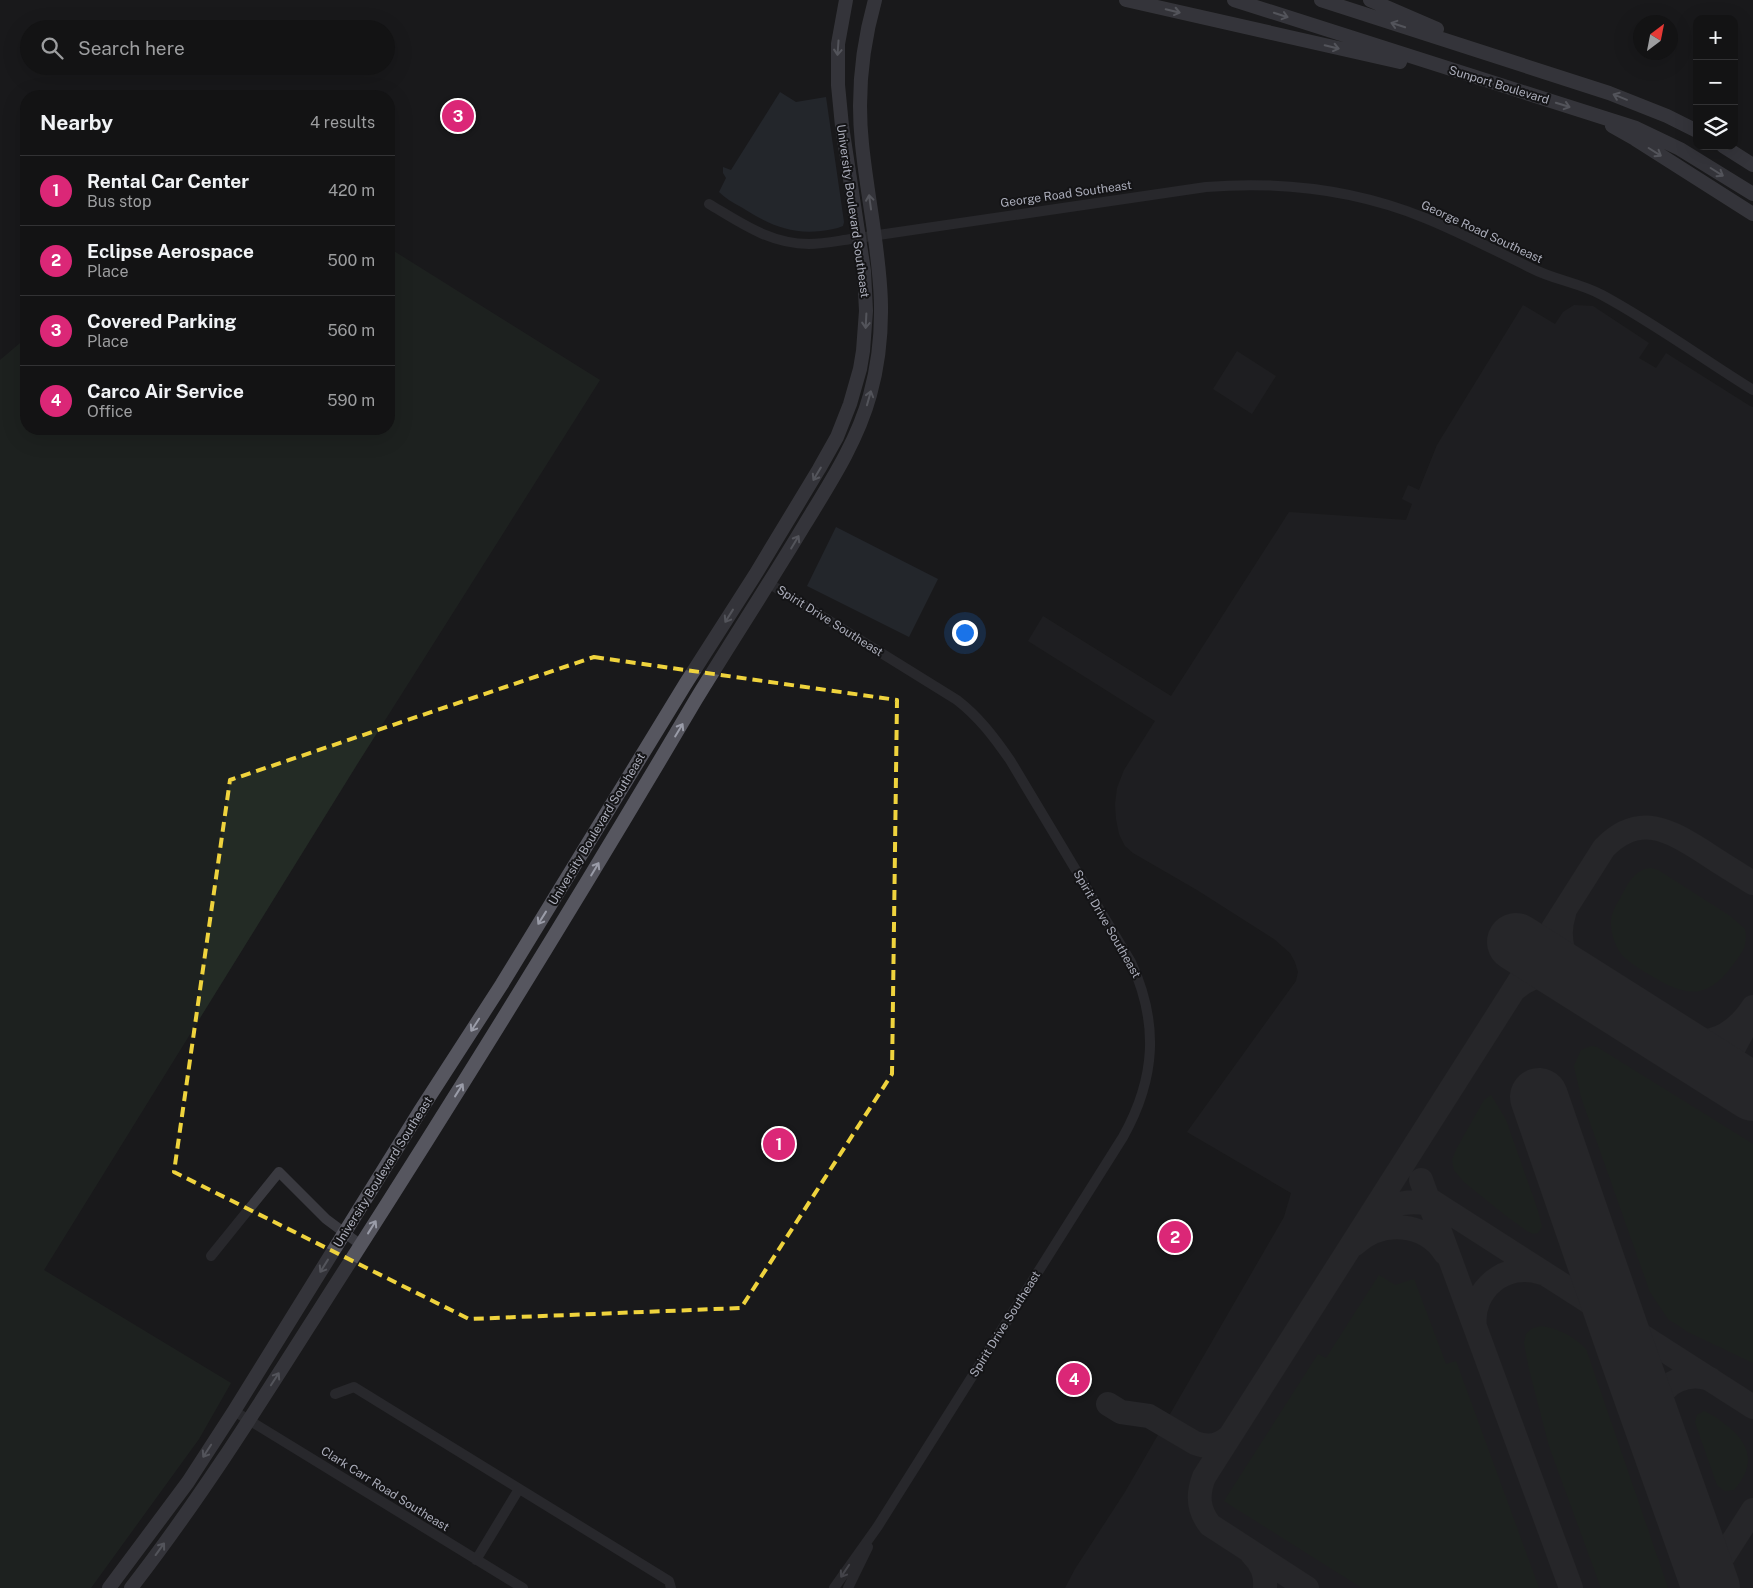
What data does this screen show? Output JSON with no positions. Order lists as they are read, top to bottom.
{
  "streets": {
    "main road": ["Sunport Boulevard", "University Boulevard Southeast", "Spirit Drive Southeast"],
    "street": ["George Road Southeast", "Clark Carr Road Southeast"]
  },
  "crossings": [
    ["George Road Southeast", "University Boulevard Southeast"],
    ["University Boulevard Southeast", "Spirit Drive Southeast"],
    ["University Boulevard Southeast", "Clark Carr Road Southeast"]
  ],
  "north": "top right",
  "page": {
    "map_buttons": ["+", "−"],
    "search": "Search here",
    "heading": ["Nearby", "4 results"],
    "pins": [
      "3",
      "1",
      "2",
      "4"
    ],
    "list": [
      {
        "mark": "1",
        "name": "Rental Car Center",
        "note": "Bus stop",
        "value": "420 m"
      },
      {
        "mark": "2",
        "name": "Eclipse Aerospace",
        "note": "Place",
        "value": "500 m"
      },
      {
        "mark": "3",
        "name": "Covered Parking",
        "note": "Place",
        "value": "560 m"
      },
      {
        "mark": "4",
        "name": "Carco Air Service",
        "note": "Office",
        "value": "590 m"
      }
    ]
  }
}
